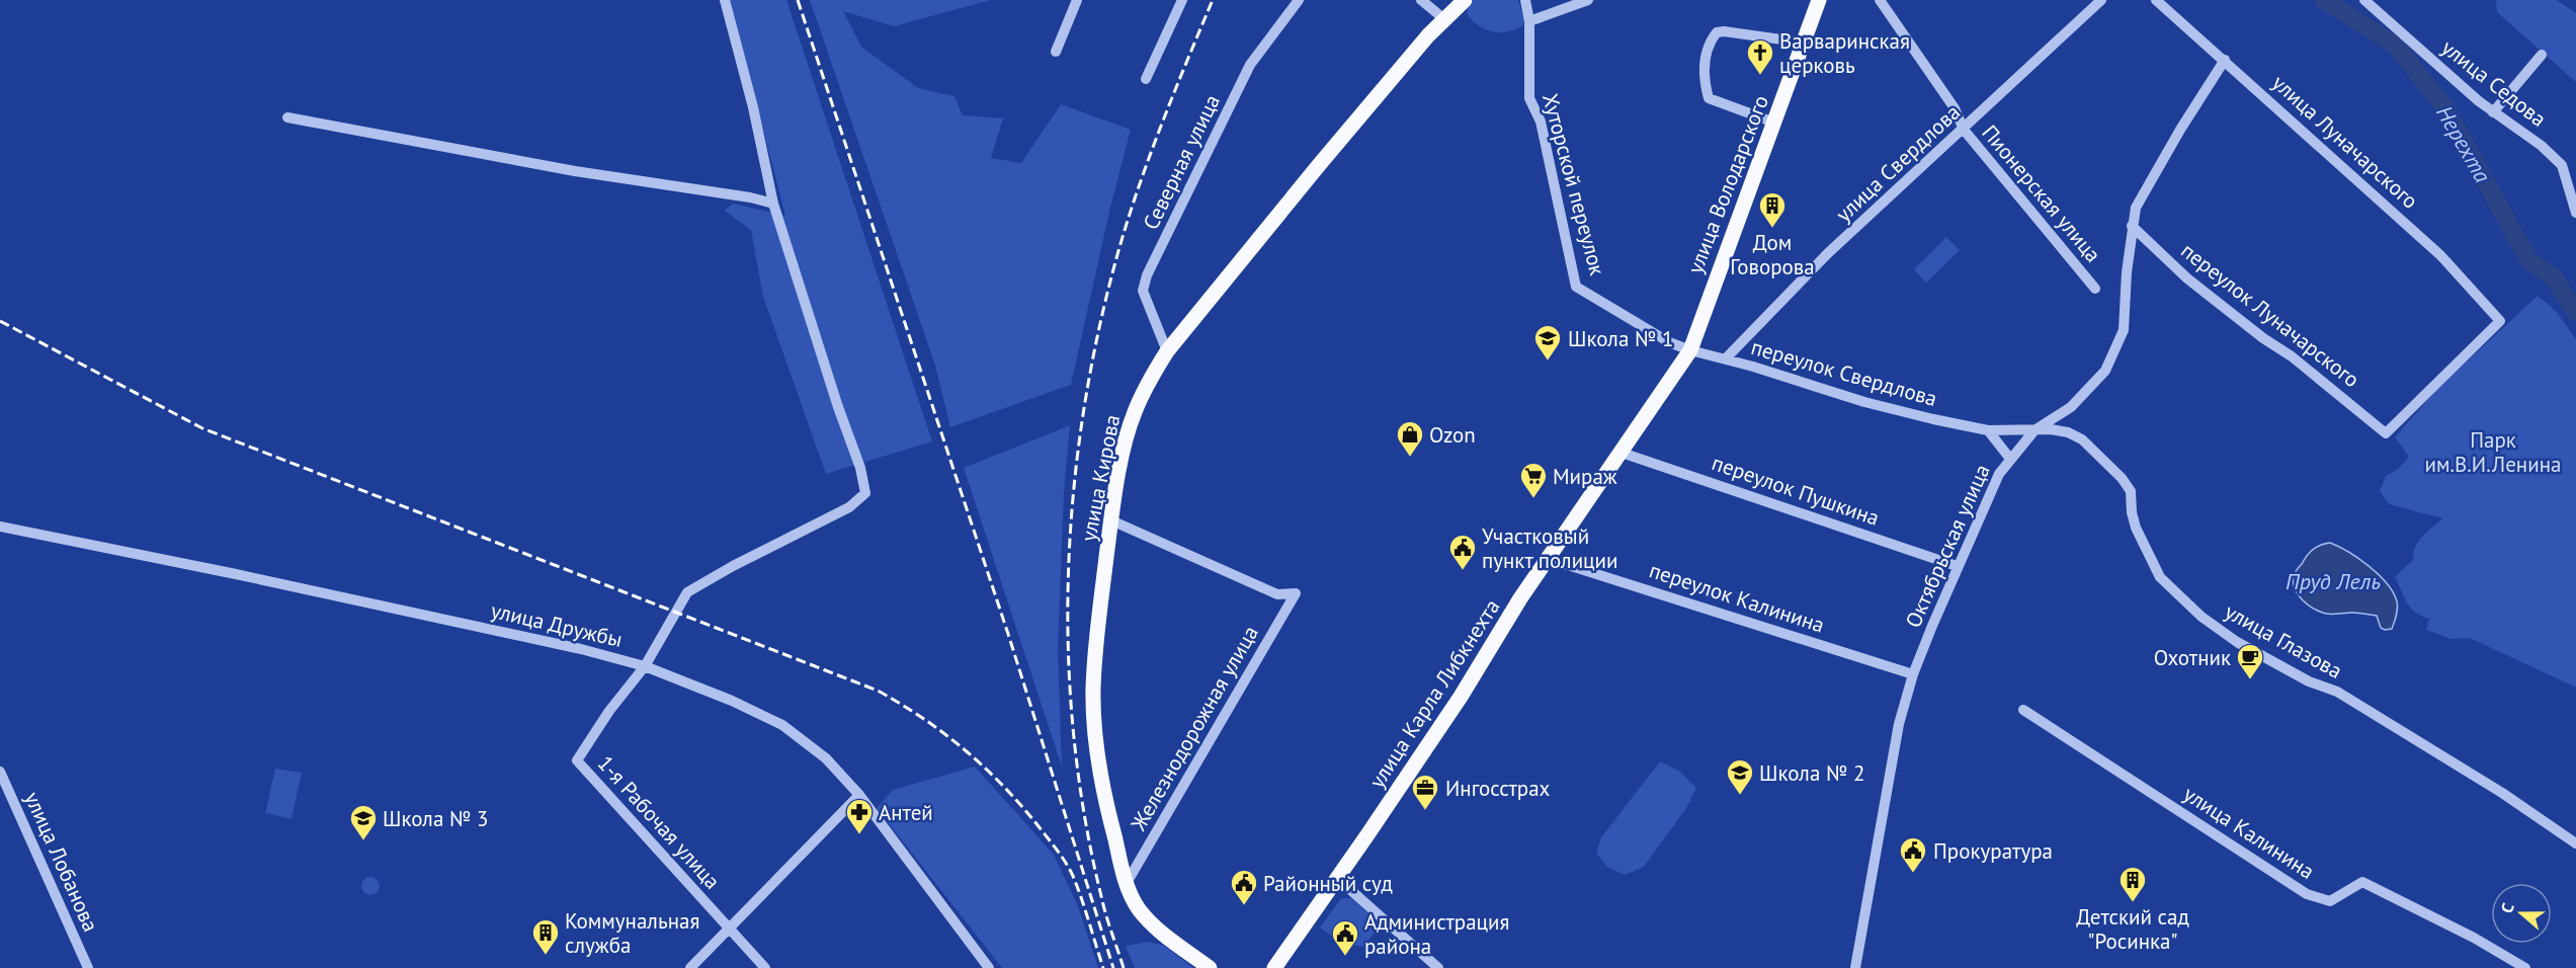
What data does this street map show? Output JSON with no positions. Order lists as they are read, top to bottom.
{
  "streets": {
    "main road": ["улица Володарского", "улица Кирова", "улица Карла Либкнехта"],
    "street": [
      "улица Седова",
      "улица Луначарского",
      "Северная улица",
      "улица Свердлова",
      "Хуторской переулок",
      "Пионерская улица",
      "переулок Луначарского",
      "переулок Свердлова",
      "переулок Пушкина",
      "Октябрьская улица",
      "переулок Калинина",
      "улица Дружбы",
      "улица Глазова",
      "Железнодорожная улица",
      "1-я Рабочая улица",
      "улица Калинина",
      "улица Лобанова"
    ]
  },
  "crossings": [
    ["улица Луначарского", "переулок Луначарского"],
    ["улица Луначарского", "Октябрьская улица"],
    ["Северная улица", "улица Кирова"],
    ["улица Свердлова", "Пионерская улица"],
    ["улица Свердлова", "переулок Свердлова"],
    ["Хуторской переулок", "улица Володарского"],
    ["Хуторской переулок", "переулок Свердлова"],
    ["Хуторской переулок", "улица Карла Либкнехта"],
    ["улица Володарского", "переулок Свердлова"],
    ["улица Володарского", "улица Карла Либкнехта"],
    ["переулок Луначарского", "Октябрьская улица"],
    ["переулок Свердлова", "Октябрьская улица"],
    ["переулок Свердлова", "улица Глазова"],
    ["переулок Свердлова", "улица Карла Либкнехта"],
    ["улица Кирова", "Железнодорожная улица"],
    ["переулок Пушкина", "Октябрьская улица"],
    ["переулок Пушкина", "улица Карла Либкнехта"],
    ["Октябрьская улица", "переулок Калинина"],
    ["Октябрьская улица", "улица Глазова"],
    ["переулок Калинина", "улица Карла Либкнехта"],
    ["улица Дружбы", "1-я Рабочая улица"]
  ],
  "water": ["Нерехта", "Пруд Лель"],
  "parks": ["Парк им.В.И.Ленина"],
  "places": {
    "church": ["Варваринская церковь"],
    "building": ["Дом Говорова", "Детский сад \"Росинка\"", "Коммунальная служба"],
    "school or university": ["Школа № 1", "Школа № 2", "Школа № 3"],
    "shop": ["Ozon"],
    "supermarket": ["Мираж"],
    "public building": [
      "Участковый пункт полиции",
      "Прокуратура",
      "Районный суд",
      "Администрация района"
    ],
    "cafe": ["Охотник"],
    "office": ["Ингосстрах"],
    "pharmacy": ["Антей"]
  },
  "north": "left"
}
